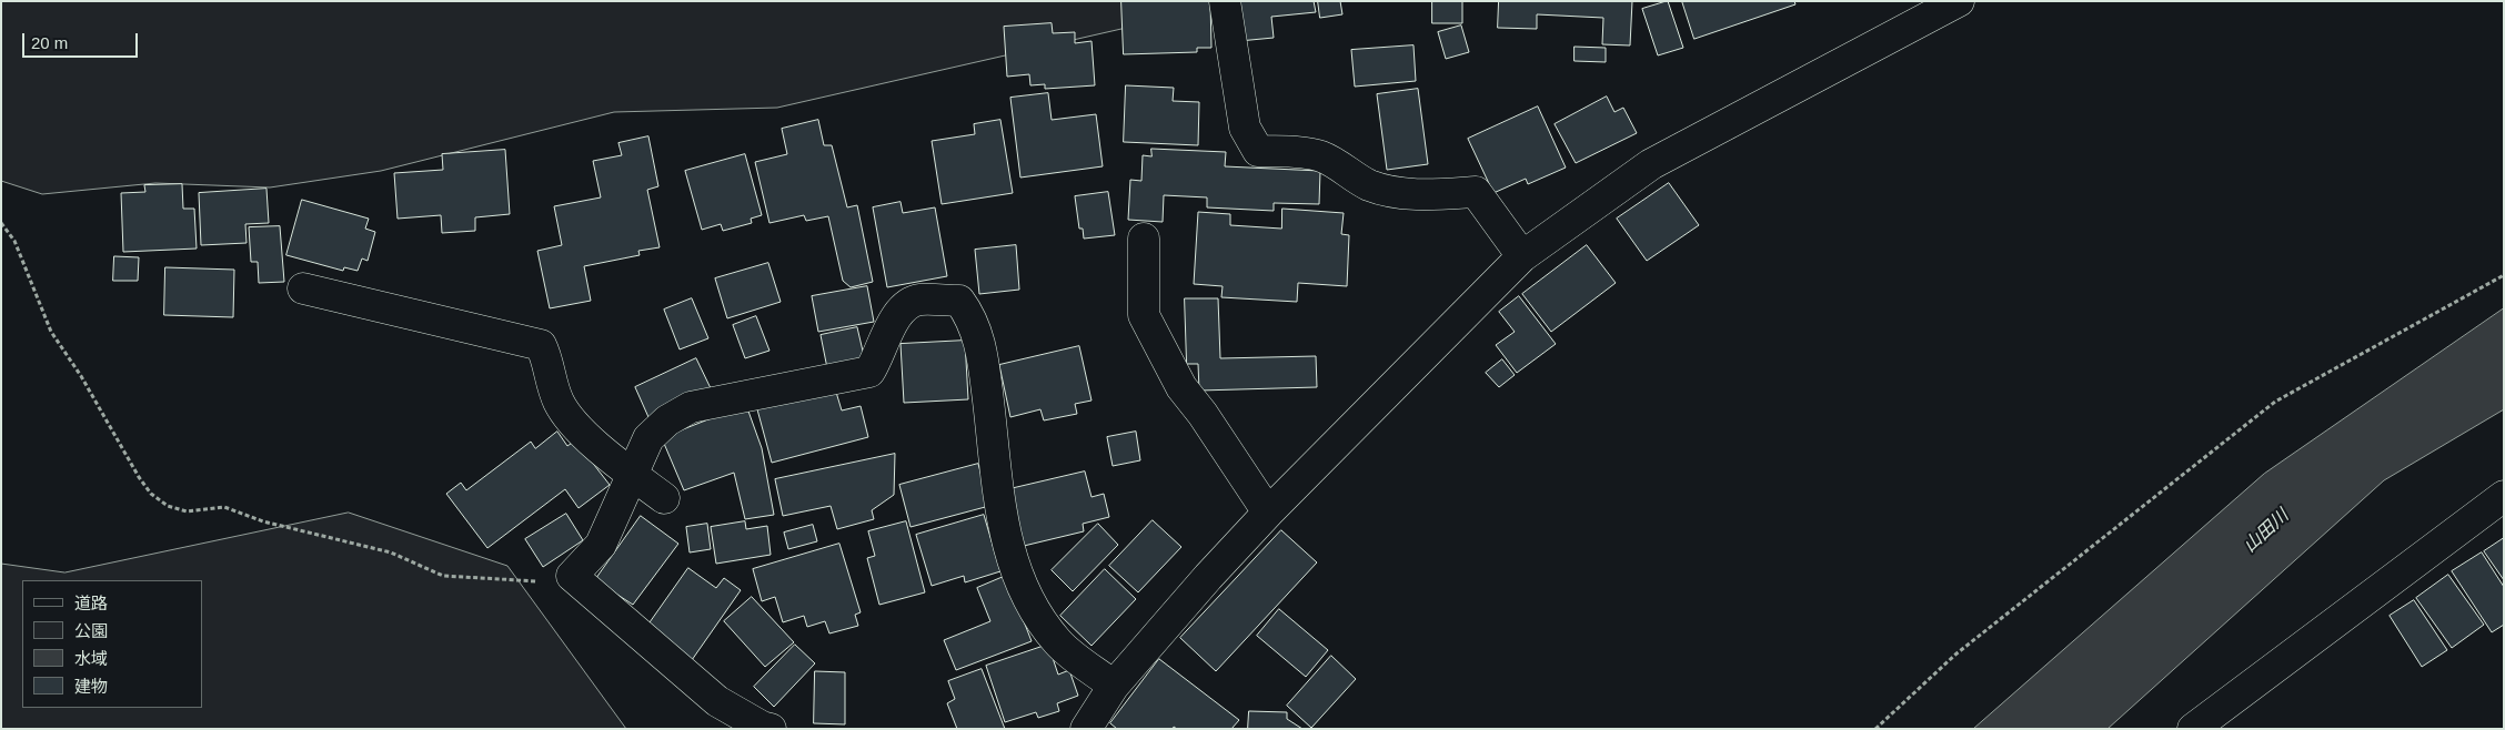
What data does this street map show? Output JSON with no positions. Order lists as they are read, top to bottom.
{
  "water": ["山田川"],
  "legend": [
    "道路",
    "公園",
    "水域",
    "建物"
  ],
  "scale_bar": "20 m"
}
